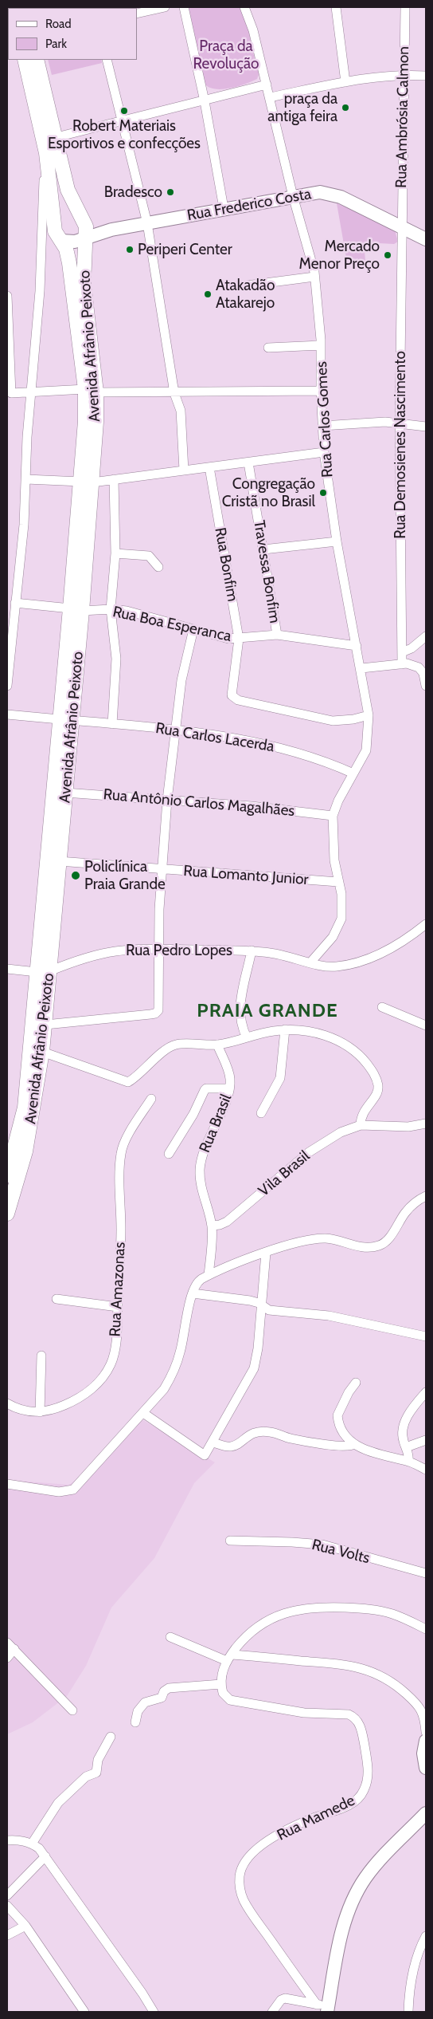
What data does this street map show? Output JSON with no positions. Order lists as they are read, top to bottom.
{
  "streets": {
    "main road": ["Rua Frederico Costa", "Avenida Afrânio Peixoto"],
    "street": [
      "Rua Ambrósia Calmon",
      "Rua Carlos Gomes",
      "Rua Demosienes Nascimento",
      "Rua Bonfim",
      "Travessa Bonfim",
      "Rua Boa Esperanca",
      "Rua Carlos Lacerda",
      "Rua Antônio Carlos Magalhães",
      "Rua Lomanto Junior",
      "Rua Pedro Lopes",
      "Rua Brasil",
      "Vila Brasil",
      "Rua Amazonas",
      "Rua Volts",
      "Rua Mamede"
    ]
  },
  "crossings": [
    ["Rua Ambrósia Calmon", "Rua Frederico Costa"],
    ["Rua Ambrósia Calmon", "Rua Demosienes Nascimento"],
    ["Rua Frederico Costa", "Avenida Afrânio Peixoto"],
    ["Rua Frederico Costa", "Rua Carlos Gomes"],
    ["Rua Frederico Costa", "Rua Demosienes Nascimento"],
    ["Avenida Afrânio Peixoto", "Rua Boa Esperanca"],
    ["Avenida Afrânio Peixoto", "Rua Carlos Lacerda"],
    ["Avenida Afrânio Peixoto", "Rua Antônio Carlos Magalhães"],
    ["Avenida Afrânio Peixoto", "Rua Lomanto Junior"],
    ["Avenida Afrânio Peixoto", "Rua Pedro Lopes"],
    ["Rua Carlos Gomes", "Rua Bonfim"],
    ["Rua Carlos Gomes", "Rua Boa Esperanca"],
    ["Rua Carlos Gomes", "Rua Carlos Lacerda"],
    ["Rua Carlos Gomes", "Rua Antônio Carlos Magalhães"],
    ["Rua Carlos Gomes", "Rua Lomanto Junior"],
    ["Rua Carlos Gomes", "Rua Pedro Lopes"],
    ["Rua Bonfim", "Rua Boa Esperanca"],
    ["Travessa Bonfim", "Rua Boa Esperanca"],
    ["Rua Brasil", "Vila Brasil"]
  ],
  "districts": ["PRAIA GRANDE"],
  "parks": ["Praça da Revolução"],
  "places": [
    "praça da antiga feira",
    "Robert Materiais Esportivos e confecções",
    "Bradesco",
    "Periperi Center",
    "Mercado Menor Preço",
    "Atakadão Atakarejo",
    "Congregação Cristã no Brasil",
    "Policlínica Praia Grande"
  ],
  "legend": ["Road", "Park"]
}
